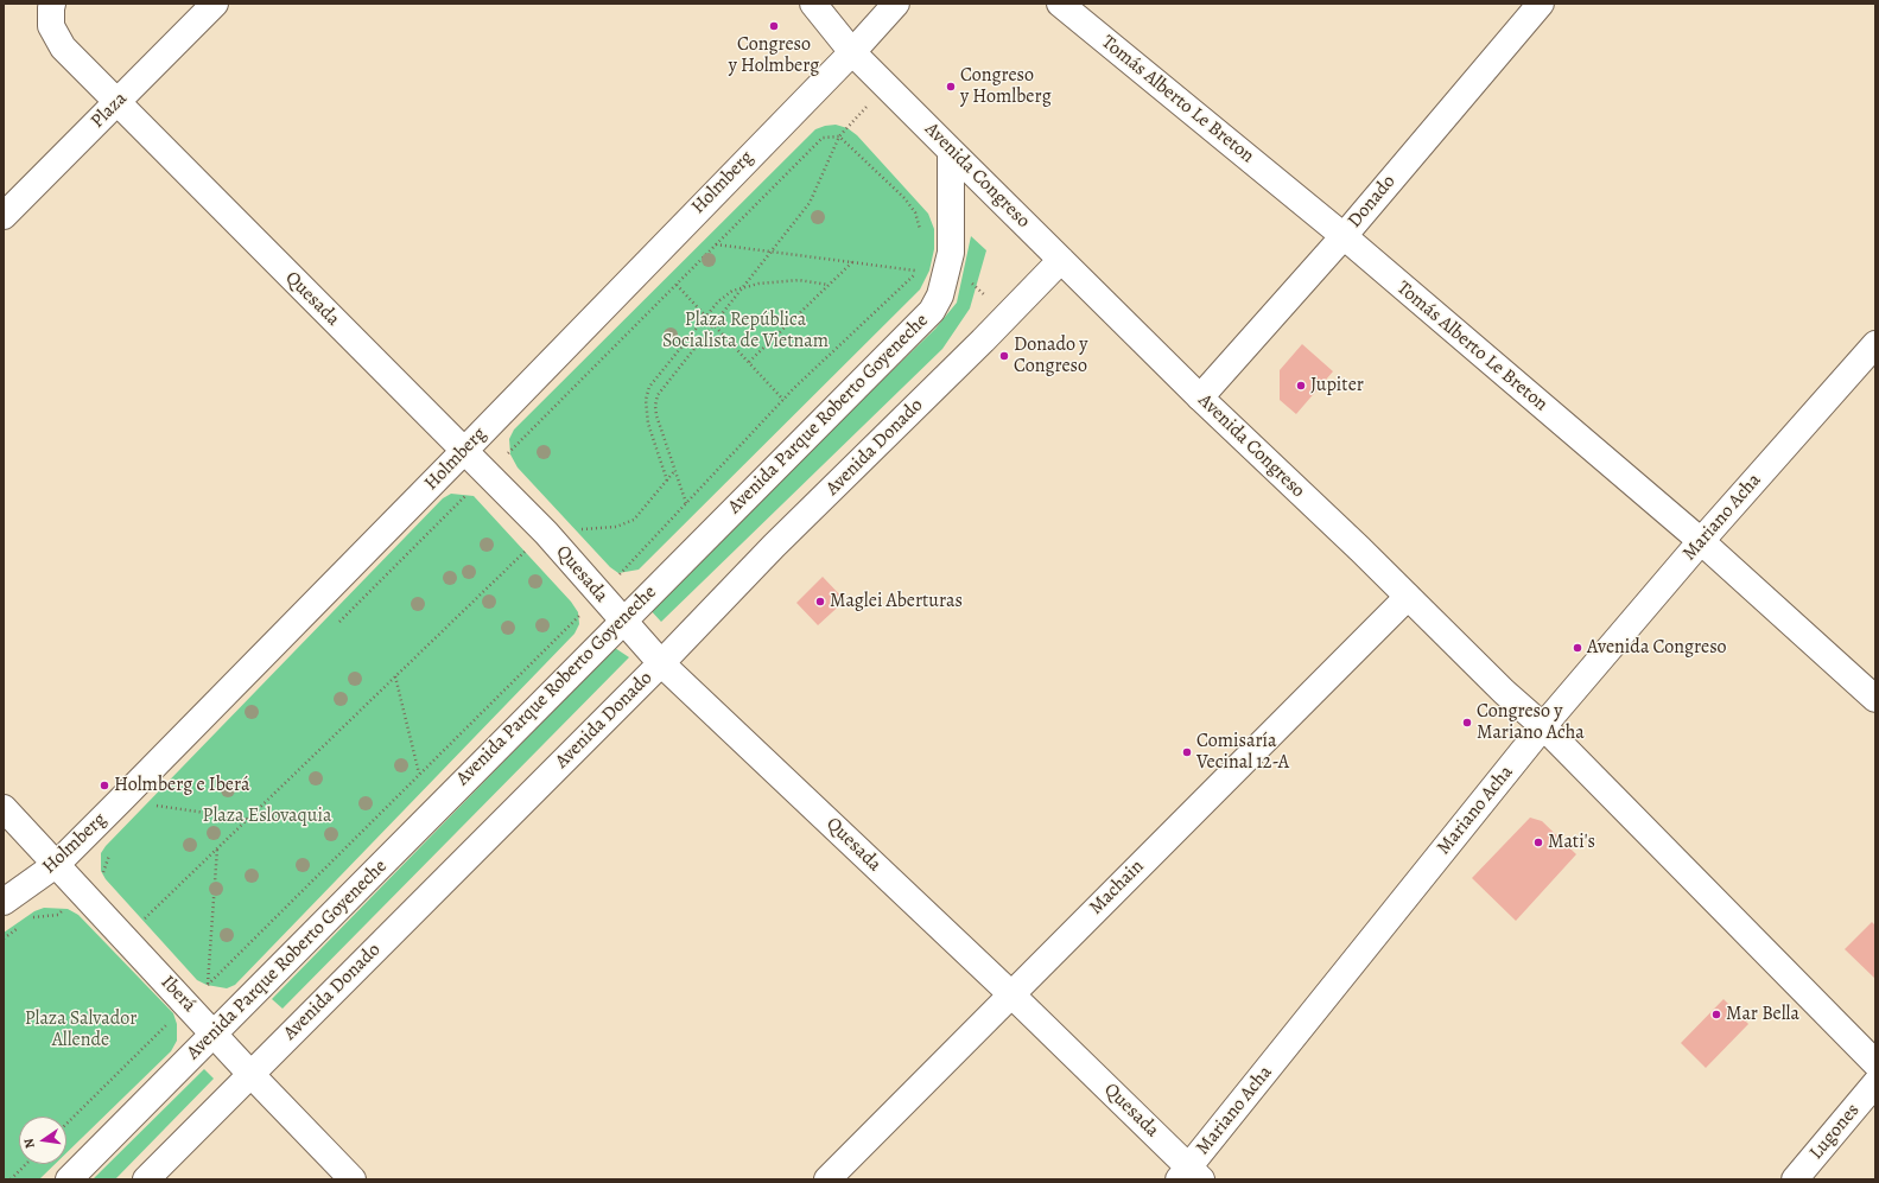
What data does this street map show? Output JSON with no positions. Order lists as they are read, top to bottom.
{
  "streets": {
    "street": [
      "Tomás Alberto Le Breton",
      "Plaza",
      "Avenida Congreso",
      "Holmberg",
      "Donado",
      "Quesada",
      "Avenida Parque Roberto Goyeneche",
      "Avenida Donado",
      "Mariano Acha",
      "Machain",
      "Iberá",
      "Lugones"
    ]
  },
  "crossings": [
    ["Tomás Alberto Le Breton", "Donado"],
    ["Tomás Alberto Le Breton", "Mariano Acha"],
    ["Plaza", "Quesada"],
    ["Avenida Congreso", "Holmberg"],
    ["Avenida Congreso", "Donado"],
    ["Avenida Congreso", "Avenida Parque Roberto Goyeneche"],
    ["Avenida Congreso", "Avenida Donado"],
    ["Avenida Congreso", "Mariano Acha"],
    ["Avenida Congreso", "Machain"],
    ["Holmberg", "Quesada"],
    ["Holmberg", "Iberá"],
    ["Quesada", "Avenida Parque Roberto Goyeneche"],
    ["Quesada", "Avenida Donado"],
    ["Quesada", "Mariano Acha"],
    ["Quesada", "Machain"],
    ["Avenida Parque Roberto Goyeneche", "Iberá"],
    ["Avenida Donado", "Iberá"]
  ],
  "parks": ["Plaza República Socialista de Vietnam", "Plaza Eslovaquia", "Plaza Salvador Allende"],
  "places": [
    "Congreso y Holmberg",
    "Congreso y Homlberg",
    "Donado y Congreso",
    "Jupiter",
    "Maglei Aberturas",
    "Avenida Congreso",
    "Congreso y Mariano Acha",
    "Comisaría Vecinal 12-A",
    "Holmberg e Iberá",
    "Mati's",
    "Mar Bella"
  ],
  "north": "left"
}
